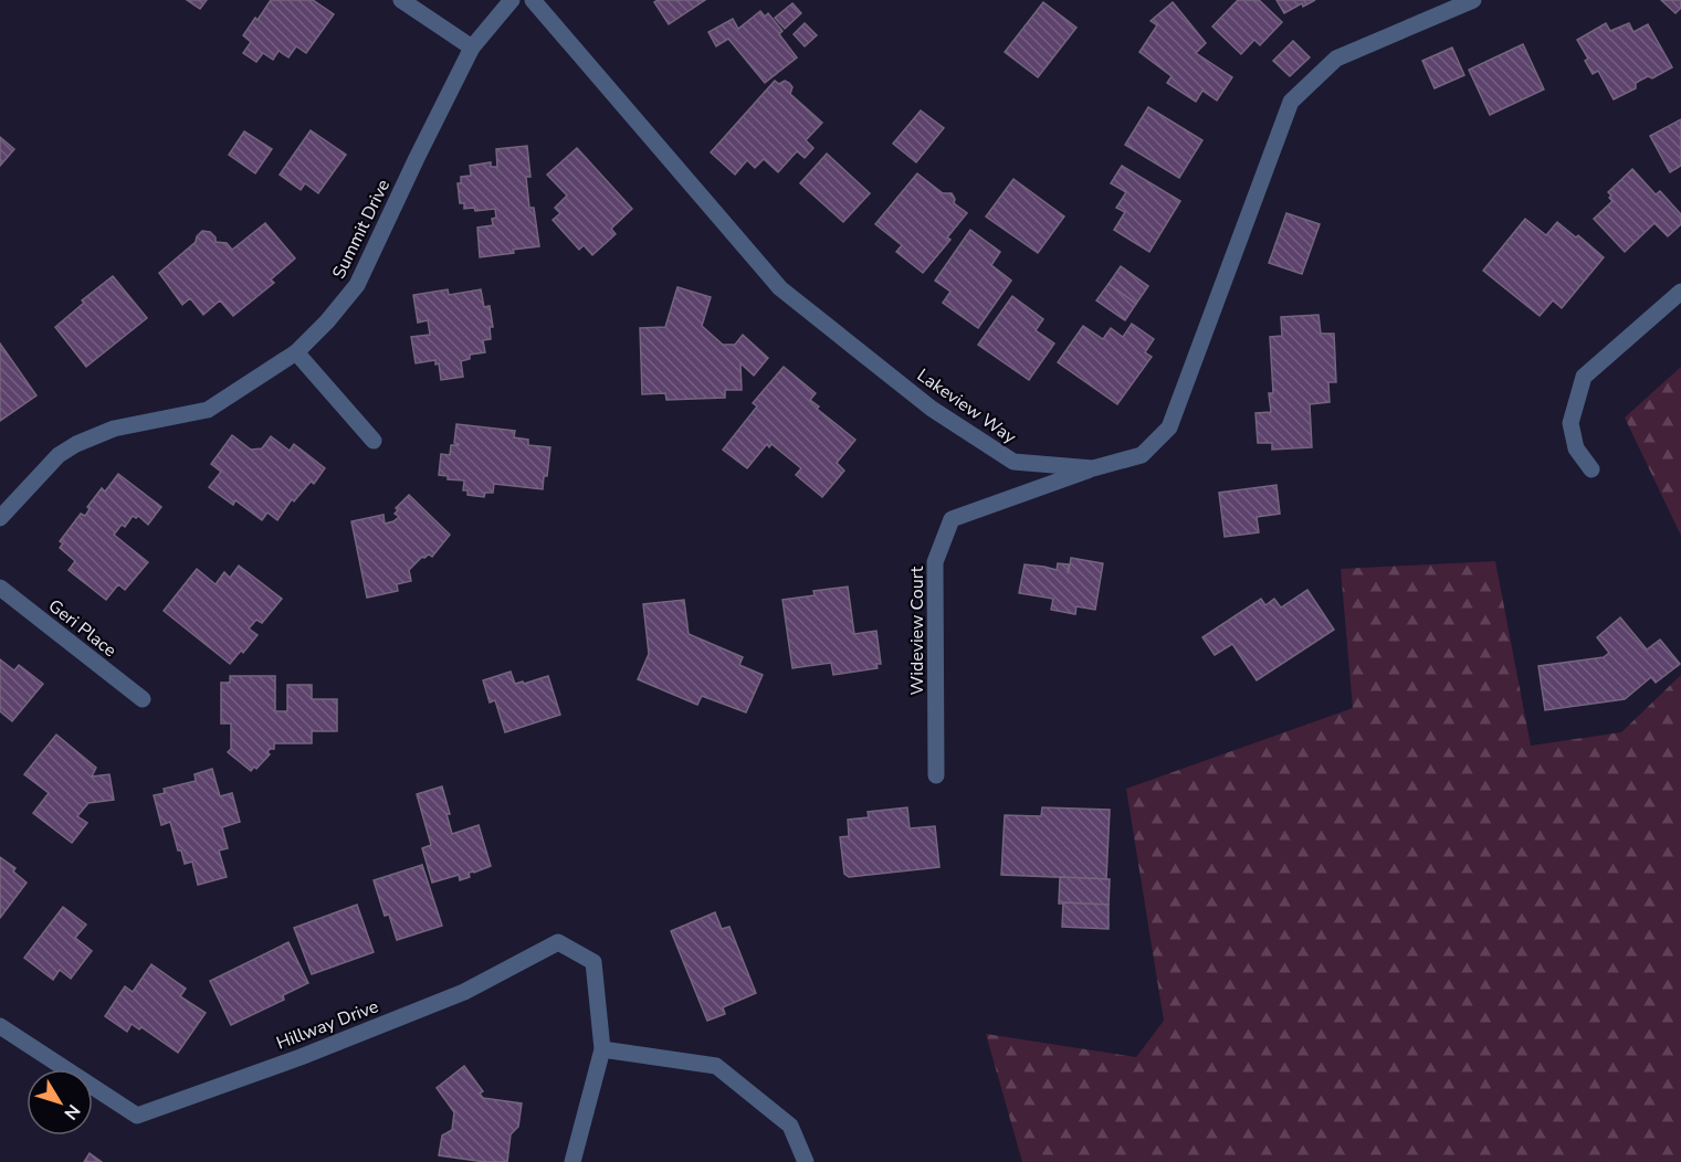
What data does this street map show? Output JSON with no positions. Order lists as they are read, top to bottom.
{
  "streets": {
    "street": [
      "Summit Drive",
      "Lakeview Way",
      "Geri Place",
      "Wideview Court",
      "Hillway Drive"
    ]
  },
  "crossings": [
    ["Lakeview Way", "Wideview Court"]
  ],
  "north": "bottom right"
}
